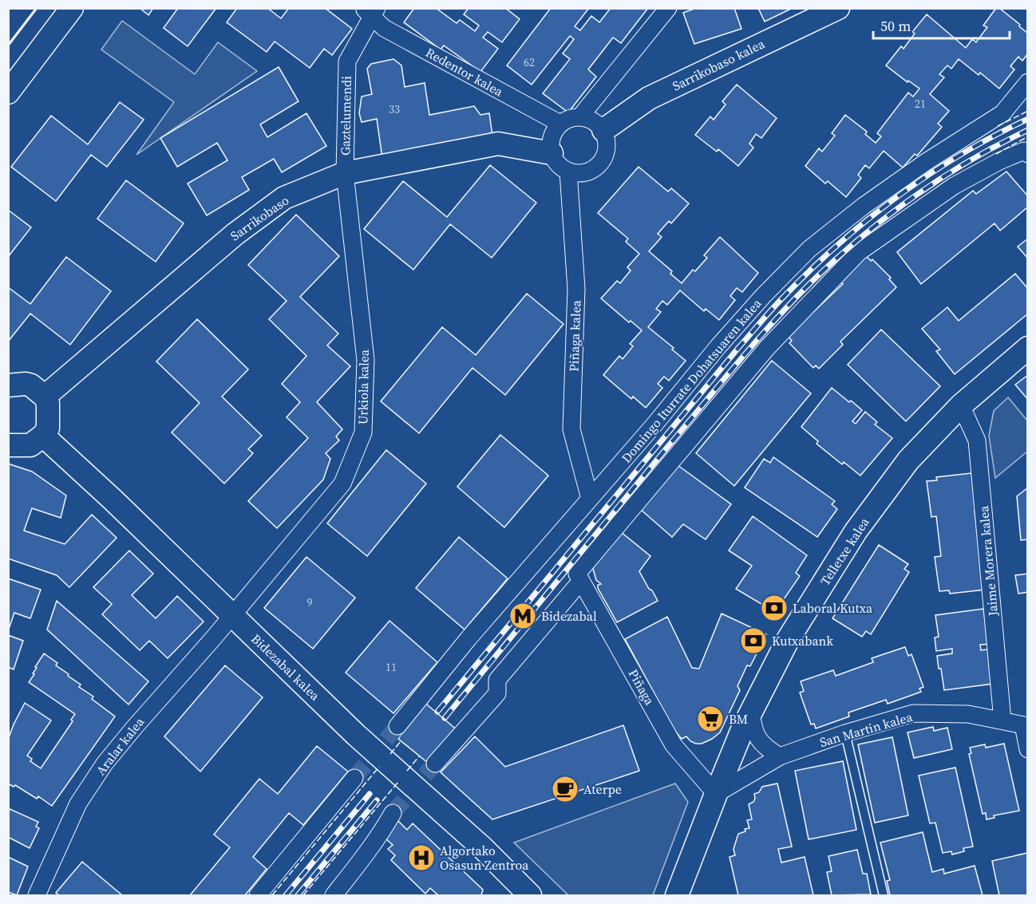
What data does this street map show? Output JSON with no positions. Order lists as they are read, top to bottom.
{
  "streets": {
    "street": [
      "Sarrikobaso kalea",
      "Redentor kalea",
      "Gaztelumendi",
      "Sarrikobaso",
      "Piñaga kalea",
      "Domingo Iturrate Dohatsuaren kalea",
      "Urkiola kalea",
      "Telletxe kalea",
      "Jaime Morera kalea",
      "Bidezabal kalea",
      "Piñaga",
      "San Martin kalea",
      "Aralar kalea"
    ]
  },
  "crossings": [
    ["Sarrikobaso kalea", "Redentor kalea"],
    ["Sarrikobaso kalea", "Sarrikobaso"],
    ["Sarrikobaso kalea", "Piñaga kalea"],
    ["Redentor kalea", "Gaztelumendi"],
    ["Redentor kalea", "Sarrikobaso"],
    ["Redentor kalea", "Piñaga kalea"],
    ["Gaztelumendi", "Sarrikobaso"],
    ["Gaztelumendi", "Urkiola kalea"],
    ["Sarrikobaso", "Piñaga kalea"],
    ["Sarrikobaso", "Urkiola kalea"],
    ["Piñaga kalea", "Domingo Iturrate Dohatsuaren kalea"],
    ["Urkiola kalea", "Bidezabal kalea"],
    ["Urkiola kalea", "Aralar kalea"],
    ["Telletxe kalea", "Jaime Morera kalea"],
    ["Telletxe kalea", "Piñaga"],
    ["Telletxe kalea", "San Martin kalea"],
    ["Jaime Morera kalea", "San Martin kalea"],
    ["Bidezabal kalea", "Aralar kalea"],
    ["Piñaga", "San Martin kalea"]
  ],
  "places": {
    "bank": ["Laboral Kutxa", "Kutxabank"],
    "metro station": ["Bidezabal"],
    "supermarket": ["BM"],
    "cafe": ["Aterpe"],
    "hospital": ["Algortako Osasun Zentroa"]
  },
  "house_numbers": [
    "62",
    "21",
    "33",
    "9",
    "11"
  ],
  "scale_bar": "50 m"
}
